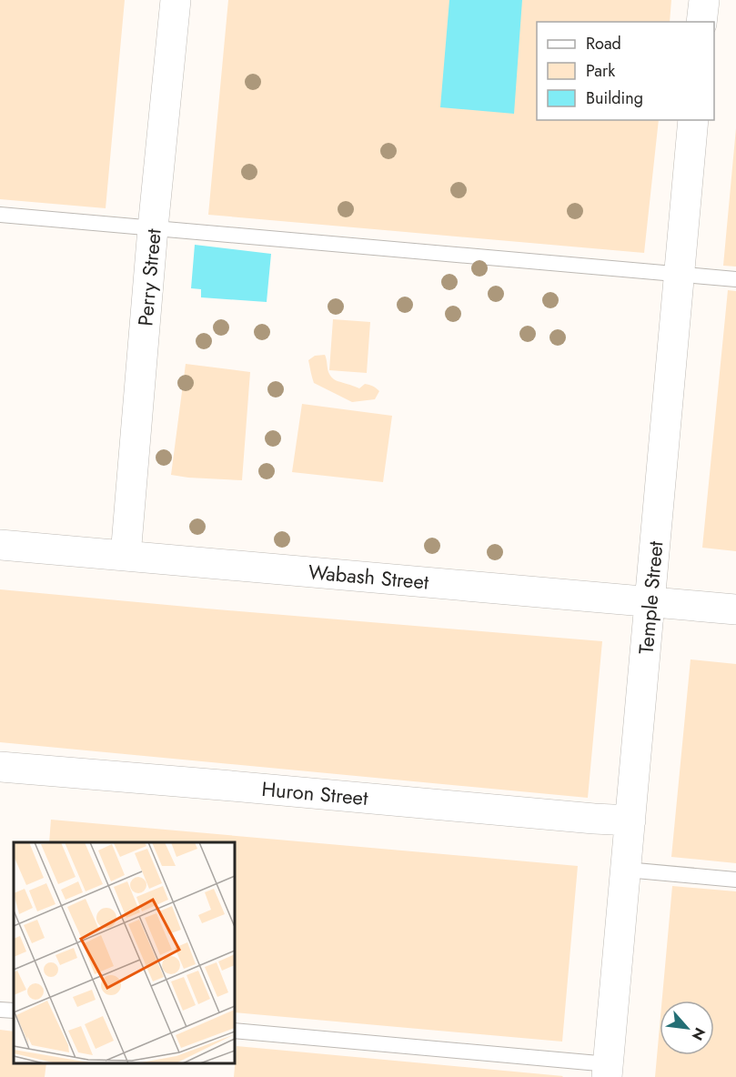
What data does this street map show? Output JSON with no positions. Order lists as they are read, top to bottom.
{
  "streets": {
    "street": [
      "Perry Street",
      "Wabash Street",
      "Temple Street",
      "Huron Street"
    ]
  },
  "crossings": [
    ["Perry Street", "Wabash Street"],
    ["Wabash Street", "Temple Street"],
    ["Temple Street", "Huron Street"]
  ],
  "legend": ["Road", "Park", "Building"],
  "north": "bottom right"
}
